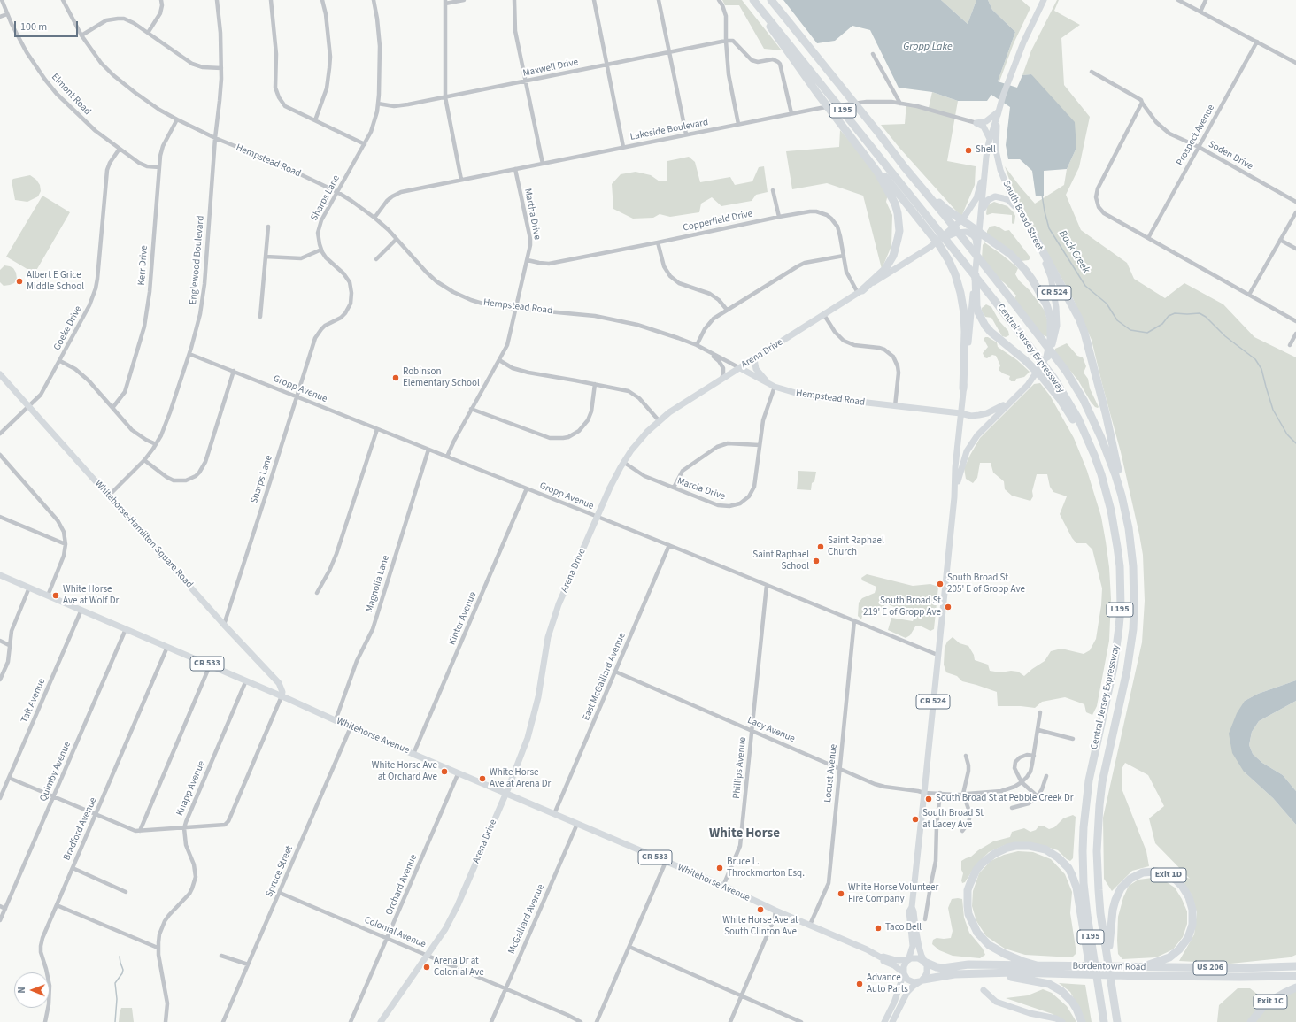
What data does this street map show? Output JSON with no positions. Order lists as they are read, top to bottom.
{
  "streets": {
    "highway": [
      "I 195",
      "Central Jersey Expressway",
      "Exit 1D",
      "Bordentown Road",
      "US 206",
      "Exit 1C"
    ],
    "main road": [
      "Hempstead Road",
      "South Broad Street",
      "CR 524",
      "Arena Drive",
      "Whitehorse-Hamilton Square Road",
      "CR 533",
      "Whitehorse Avenue"
    ],
    "street": [
      "Maxwell Drive",
      "Elmont Road",
      "Lakeside Boulevard",
      "Prospect Avenue",
      "Soden Drive",
      "Sharps Lane",
      "Martha Drive",
      "Copperfield Drive",
      "Englewood Boulevard",
      "Kerr Drive",
      "Goeke Drive",
      "Gropp Avenue",
      "Marcia Drive",
      "Magnolia Lane",
      "Kinter Avenue",
      "East McGalliard Avenue",
      "Taft Avenue",
      "Lacy Avenue",
      "Phillips Avenue",
      "Quimby Avenue",
      "Locust Avenue",
      "Knapp Avenue",
      "Bradford Avenue",
      "Spruce Street",
      "Orchard Avenue",
      "McGalliard Avenue",
      "Colonial Avenue"
    ]
  },
  "crossings": [
    ["Maxwell Drive", "Sharps Lane"],
    ["Elmont Road", "Kerr Drive"],
    ["Elmont Road", "Goeke Drive"],
    ["I 195", "Central Jersey Expressway"],
    ["Lakeside Boulevard", "Hempstead Road"],
    ["Lakeside Boulevard", "Martha Drive"],
    ["Prospect Avenue", "Soden Drive"],
    ["Hempstead Road", "Sharps Lane"],
    ["Hempstead Road", "Martha Drive"],
    ["Hempstead Road", "South Broad Street"],
    ["Hempstead Road", "Englewood Boulevard"],
    ["Hempstead Road", "Kerr Drive"],
    ["Hempstead Road", "Arena Drive"],
    ["Hempstead Road", "Marcia Drive"],
    ["Sharps Lane", "Gropp Avenue"],
    ["Sharps Lane", "Whitehorse-Hamilton Square Road"],
    ["Martha Drive", "Copperfield Drive"],
    ["Martha Drive", "Gropp Avenue"],
    ["South Broad Street", "Gropp Avenue"],
    ["South Broad Street", "Lacy Avenue"],
    ["South Broad Street", "Whitehorse Avenue"],
    ["South Broad Street", "Bordentown Road"],
    ["Copperfield Drive", "Arena Drive"],
    ["Englewood Boulevard", "Gropp Avenue"],
    ["Englewood Boulevard", "Whitehorse-Hamilton Square Road"],
    ["Goeke Drive", "Whitehorse-Hamilton Square Road"],
    ["Central Jersey Expressway", "Exit 1D"],
    ["Arena Drive", "Gropp Avenue"],
    ["Arena Drive", "Marcia Drive"],
    ["Arena Drive", "Whitehorse Avenue"],
    ["Arena Drive", "Colonial Avenue"],
    ["Gropp Avenue", "Magnolia Lane"],
    ["Gropp Avenue", "Kinter Avenue"],
    ["Gropp Avenue", "East McGalliard Avenue"],
    ["Gropp Avenue", "Phillips Avenue"],
    ["Gropp Avenue", "Locust Avenue"],
    ["Whitehorse-Hamilton Square Road", "Whitehorse Avenue"],
    ["Magnolia Lane", "Whitehorse Avenue"],
    ["Kinter Avenue", "Whitehorse Avenue"],
    ["East McGalliard Avenue", "Lacy Avenue"],
    ["East McGalliard Avenue", "Whitehorse Avenue"],
    ["Taft Avenue", "Whitehorse Avenue"],
    ["Lacy Avenue", "Phillips Avenue"],
    ["Lacy Avenue", "Locust Avenue"],
    ["Whitehorse Avenue", "Phillips Avenue"],
    ["Whitehorse Avenue", "Quimby Avenue"],
    ["Whitehorse Avenue", "Locust Avenue"],
    ["Whitehorse Avenue", "Knapp Avenue"],
    ["Whitehorse Avenue", "Bradford Avenue"],
    ["Whitehorse Avenue", "Spruce Street"],
    ["Whitehorse Avenue", "Orchard Avenue"],
    ["Whitehorse Avenue", "McGalliard Avenue"],
    ["Whitehorse Avenue", "Bordentown Road"],
    ["Spruce Street", "Colonial Avenue"],
    ["Exit 1D", "Bordentown Road"],
    ["Orchard Avenue", "Colonial Avenue"],
    ["McGalliard Avenue", "Colonial Avenue"]
  ],
  "districts": ["White Horse"],
  "water": ["Gropp Lake", "Back Creek"],
  "places": [
    "Shell",
    "Albert E Grice Middle School",
    "Robinson Elementary School",
    "Saint Raphael Church",
    "Saint Raphael School",
    "South Broad St 205' E of Gropp Ave",
    "White Horse Ave at Wolf Dr",
    "South Broad St 219' E of Gropp Ave",
    "White Horse Ave at Orchard Ave",
    "White Horse Ave at Arena Dr",
    "South Broad St at Pebble Creek Dr",
    "South Broad St at Lacey Ave",
    "Bruce L. Throckmorton Esq.",
    "White Horse Volunteer Fire Company",
    "White Horse Ave at South Clinton Ave",
    "Taco Bell",
    "Arena Dr at Colonial Ave",
    "Advance Auto Parts"
  ],
  "scale_bar": "100 m",
  "north": "left"
}
